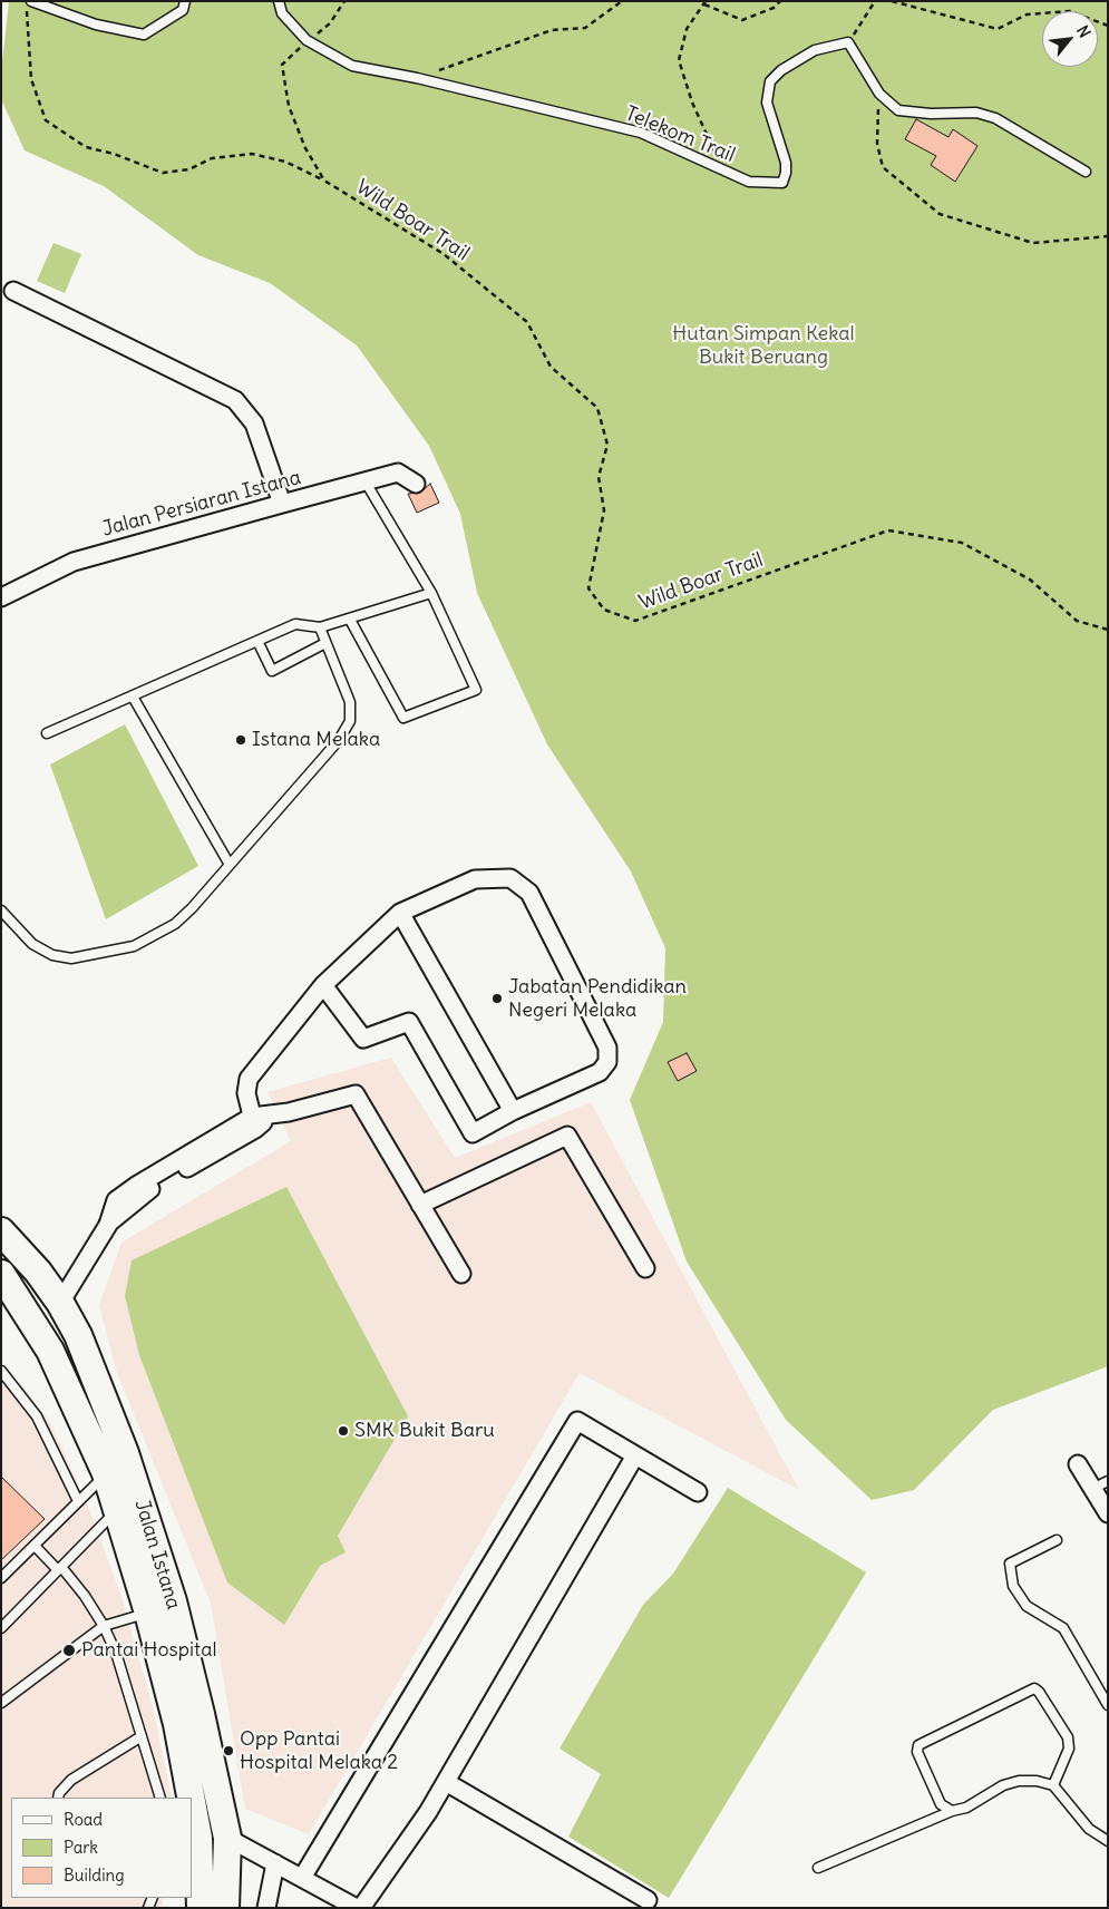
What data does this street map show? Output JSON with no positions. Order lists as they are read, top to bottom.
{
  "streets": {
    "main road": ["Jalan Istana"],
    "street": ["Jalan Persiaran Istana"],
    "lane": ["Telekom Trail"],
    "path": ["Wild Boar Trail"]
  },
  "crossings": [
    ["Telekom Trail", "Wild Boar Trail"]
  ],
  "parks": ["Hutan Simpan Kekal Bukit Beruang"],
  "places": [
    "Istana Melaka",
    "Jabatan Pendidikan Negeri Melaka",
    "SMK Bukit Baru",
    "Pantai Hospital",
    "Opp Pantai Hospital Melaka 2"
  ],
  "legend": ["Road", "Park", "Building"],
  "north": "top right"
}
